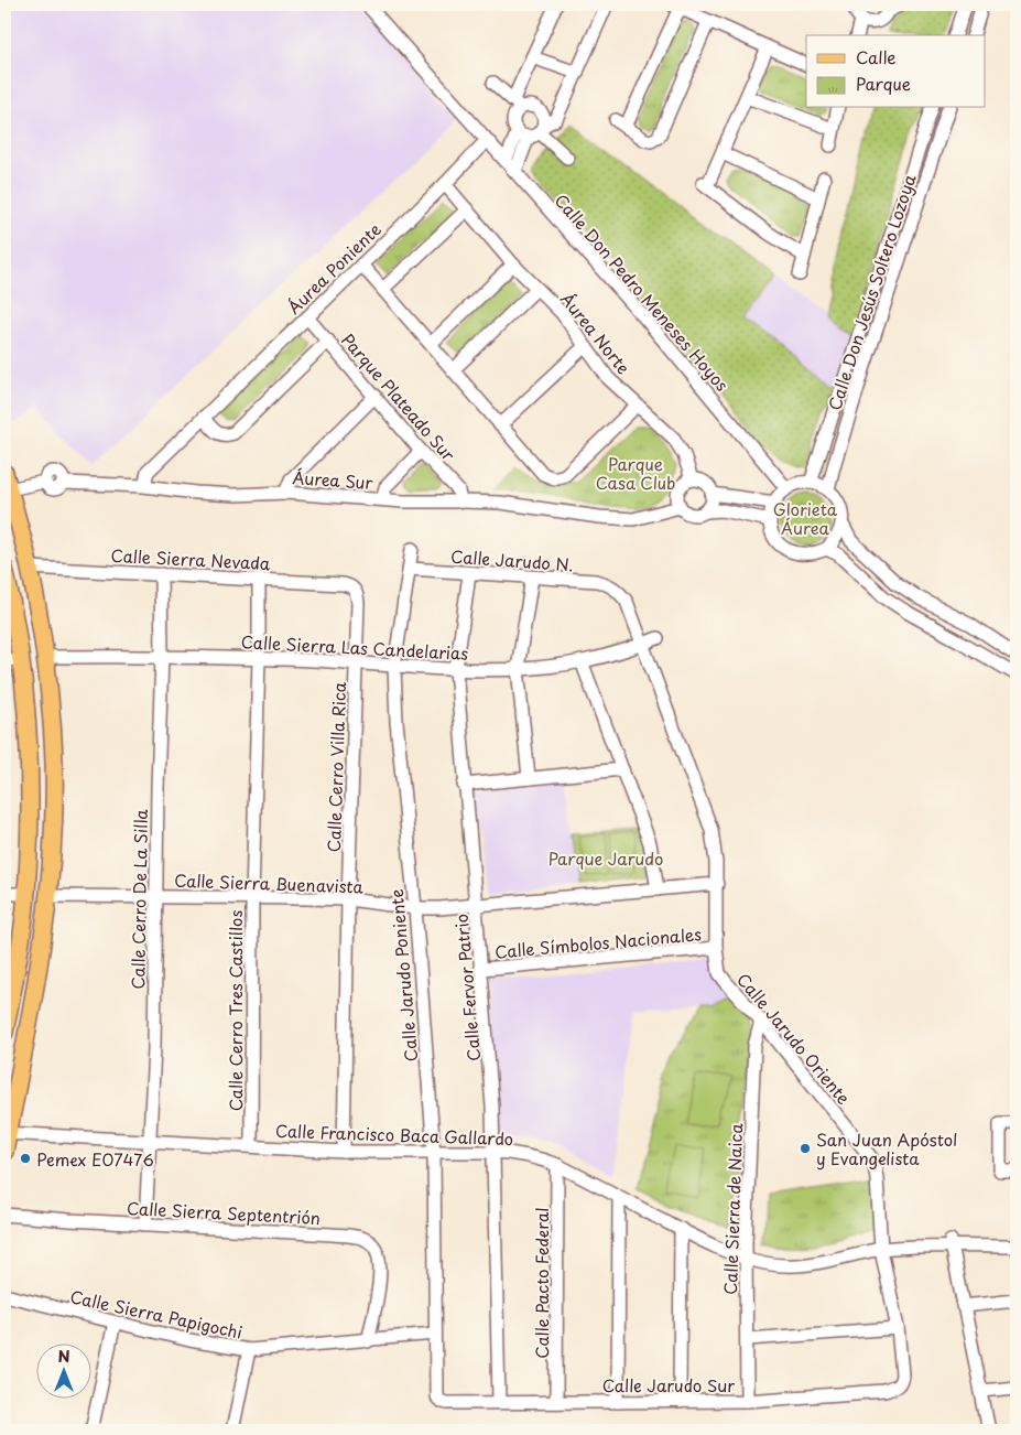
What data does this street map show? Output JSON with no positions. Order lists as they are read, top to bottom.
{
  "streets": {
    "street": [
      "Áurea Poniente",
      "Calle Don Pedro Meneses Hoyos",
      "Calle Don Jesús Soltero Lozoya",
      "Áurea Norte",
      "Parque Plateado Sur",
      "Áurea Sur",
      "Calle Sierra Nevada",
      "Calle Jarudo N.",
      "Calle Sierra Las Candelarias",
      "Calle Cerro Villa Rica",
      "Calle Sierra Buenavista",
      "Calle Cerro De La Silla",
      "Calle Símbolos Nacionales",
      "Calle Jarudo Poniente",
      "Calle Fervor Patrio",
      "Calle Cerro Tres Castillos",
      "Calle Jarudo Oriente",
      "Calle Francisco Baca Gallardo",
      "Calle Sierra de Naica",
      "Calle Sierra Septentrión",
      "Calle Pacto Federal",
      "Calle Sierra Papigochi",
      "Calle Jarudo Sur"
    ]
  },
  "crossings": [
    ["Áurea Poniente", "Calle Don Pedro Meneses Hoyos"],
    ["Áurea Poniente", "Áurea Norte"],
    ["Áurea Poniente", "Parque Plateado Sur"],
    ["Áurea Poniente", "Áurea Sur"],
    ["Calle Don Pedro Meneses Hoyos", "Calle Don Jesús Soltero Lozoya"],
    ["Áurea Norte", "Áurea Sur"],
    ["Parque Plateado Sur", "Áurea Sur"],
    ["Calle Sierra Nevada", "Calle Cerro Villa Rica"],
    ["Calle Sierra Nevada", "Calle Cerro De La Silla"],
    ["Calle Sierra Nevada", "Calle Cerro Tres Castillos"],
    ["Calle Jarudo N.", "Calle Jarudo Poniente"],
    ["Calle Jarudo N.", "Calle Fervor Patrio"],
    ["Calle Jarudo N.", "Calle Jarudo Oriente"],
    ["Calle Sierra Las Candelarias", "Calle Cerro Villa Rica"],
    ["Calle Sierra Las Candelarias", "Calle Cerro De La Silla"],
    ["Calle Sierra Las Candelarias", "Calle Jarudo Poniente"],
    ["Calle Sierra Las Candelarias", "Calle Fervor Patrio"],
    ["Calle Sierra Las Candelarias", "Calle Cerro Tres Castillos"],
    ["Calle Sierra Las Candelarias", "Calle Jarudo Oriente"],
    ["Calle Cerro Villa Rica", "Calle Sierra Buenavista"],
    ["Calle Cerro Villa Rica", "Calle Francisco Baca Gallardo"],
    ["Calle Sierra Buenavista", "Calle Cerro De La Silla"],
    ["Calle Sierra Buenavista", "Calle Jarudo Poniente"],
    ["Calle Sierra Buenavista", "Calle Fervor Patrio"],
    ["Calle Sierra Buenavista", "Calle Cerro Tres Castillos"],
    ["Calle Sierra Buenavista", "Calle Jarudo Oriente"],
    ["Calle Cerro De La Silla", "Calle Francisco Baca Gallardo"],
    ["Calle Cerro De La Silla", "Calle Sierra Septentrión"],
    ["Calle Símbolos Nacionales", "Calle Fervor Patrio"],
    ["Calle Símbolos Nacionales", "Calle Jarudo Oriente"],
    ["Calle Jarudo Poniente", "Calle Francisco Baca Gallardo"],
    ["Calle Jarudo Poniente", "Calle Sierra Papigochi"],
    ["Calle Jarudo Poniente", "Calle Jarudo Sur"],
    ["Calle Fervor Patrio", "Calle Francisco Baca Gallardo"],
    ["Calle Fervor Patrio", "Calle Jarudo Sur"],
    ["Calle Cerro Tres Castillos", "Calle Francisco Baca Gallardo"],
    ["Calle Jarudo Oriente", "Calle Francisco Baca Gallardo"],
    ["Calle Jarudo Oriente", "Calle Sierra de Naica"],
    ["Calle Jarudo Oriente", "Calle Jarudo Sur"],
    ["Calle Francisco Baca Gallardo", "Calle Sierra de Naica"],
    ["Calle Francisco Baca Gallardo", "Calle Pacto Federal"],
    ["Calle Sierra de Naica", "Calle Jarudo Sur"],
    ["Calle Sierra Septentrión", "Calle Sierra Papigochi"],
    ["Calle Pacto Federal", "Calle Jarudo Sur"]
  ],
  "parks": ["Parque Casa Club", "Glorieta Áurea", "Parque Jarudo"],
  "places": ["San Juan Apóstol y Evangelista", "Pemex E07476"],
  "legend": ["Calle", "Parque"],
  "north": "top"
}
